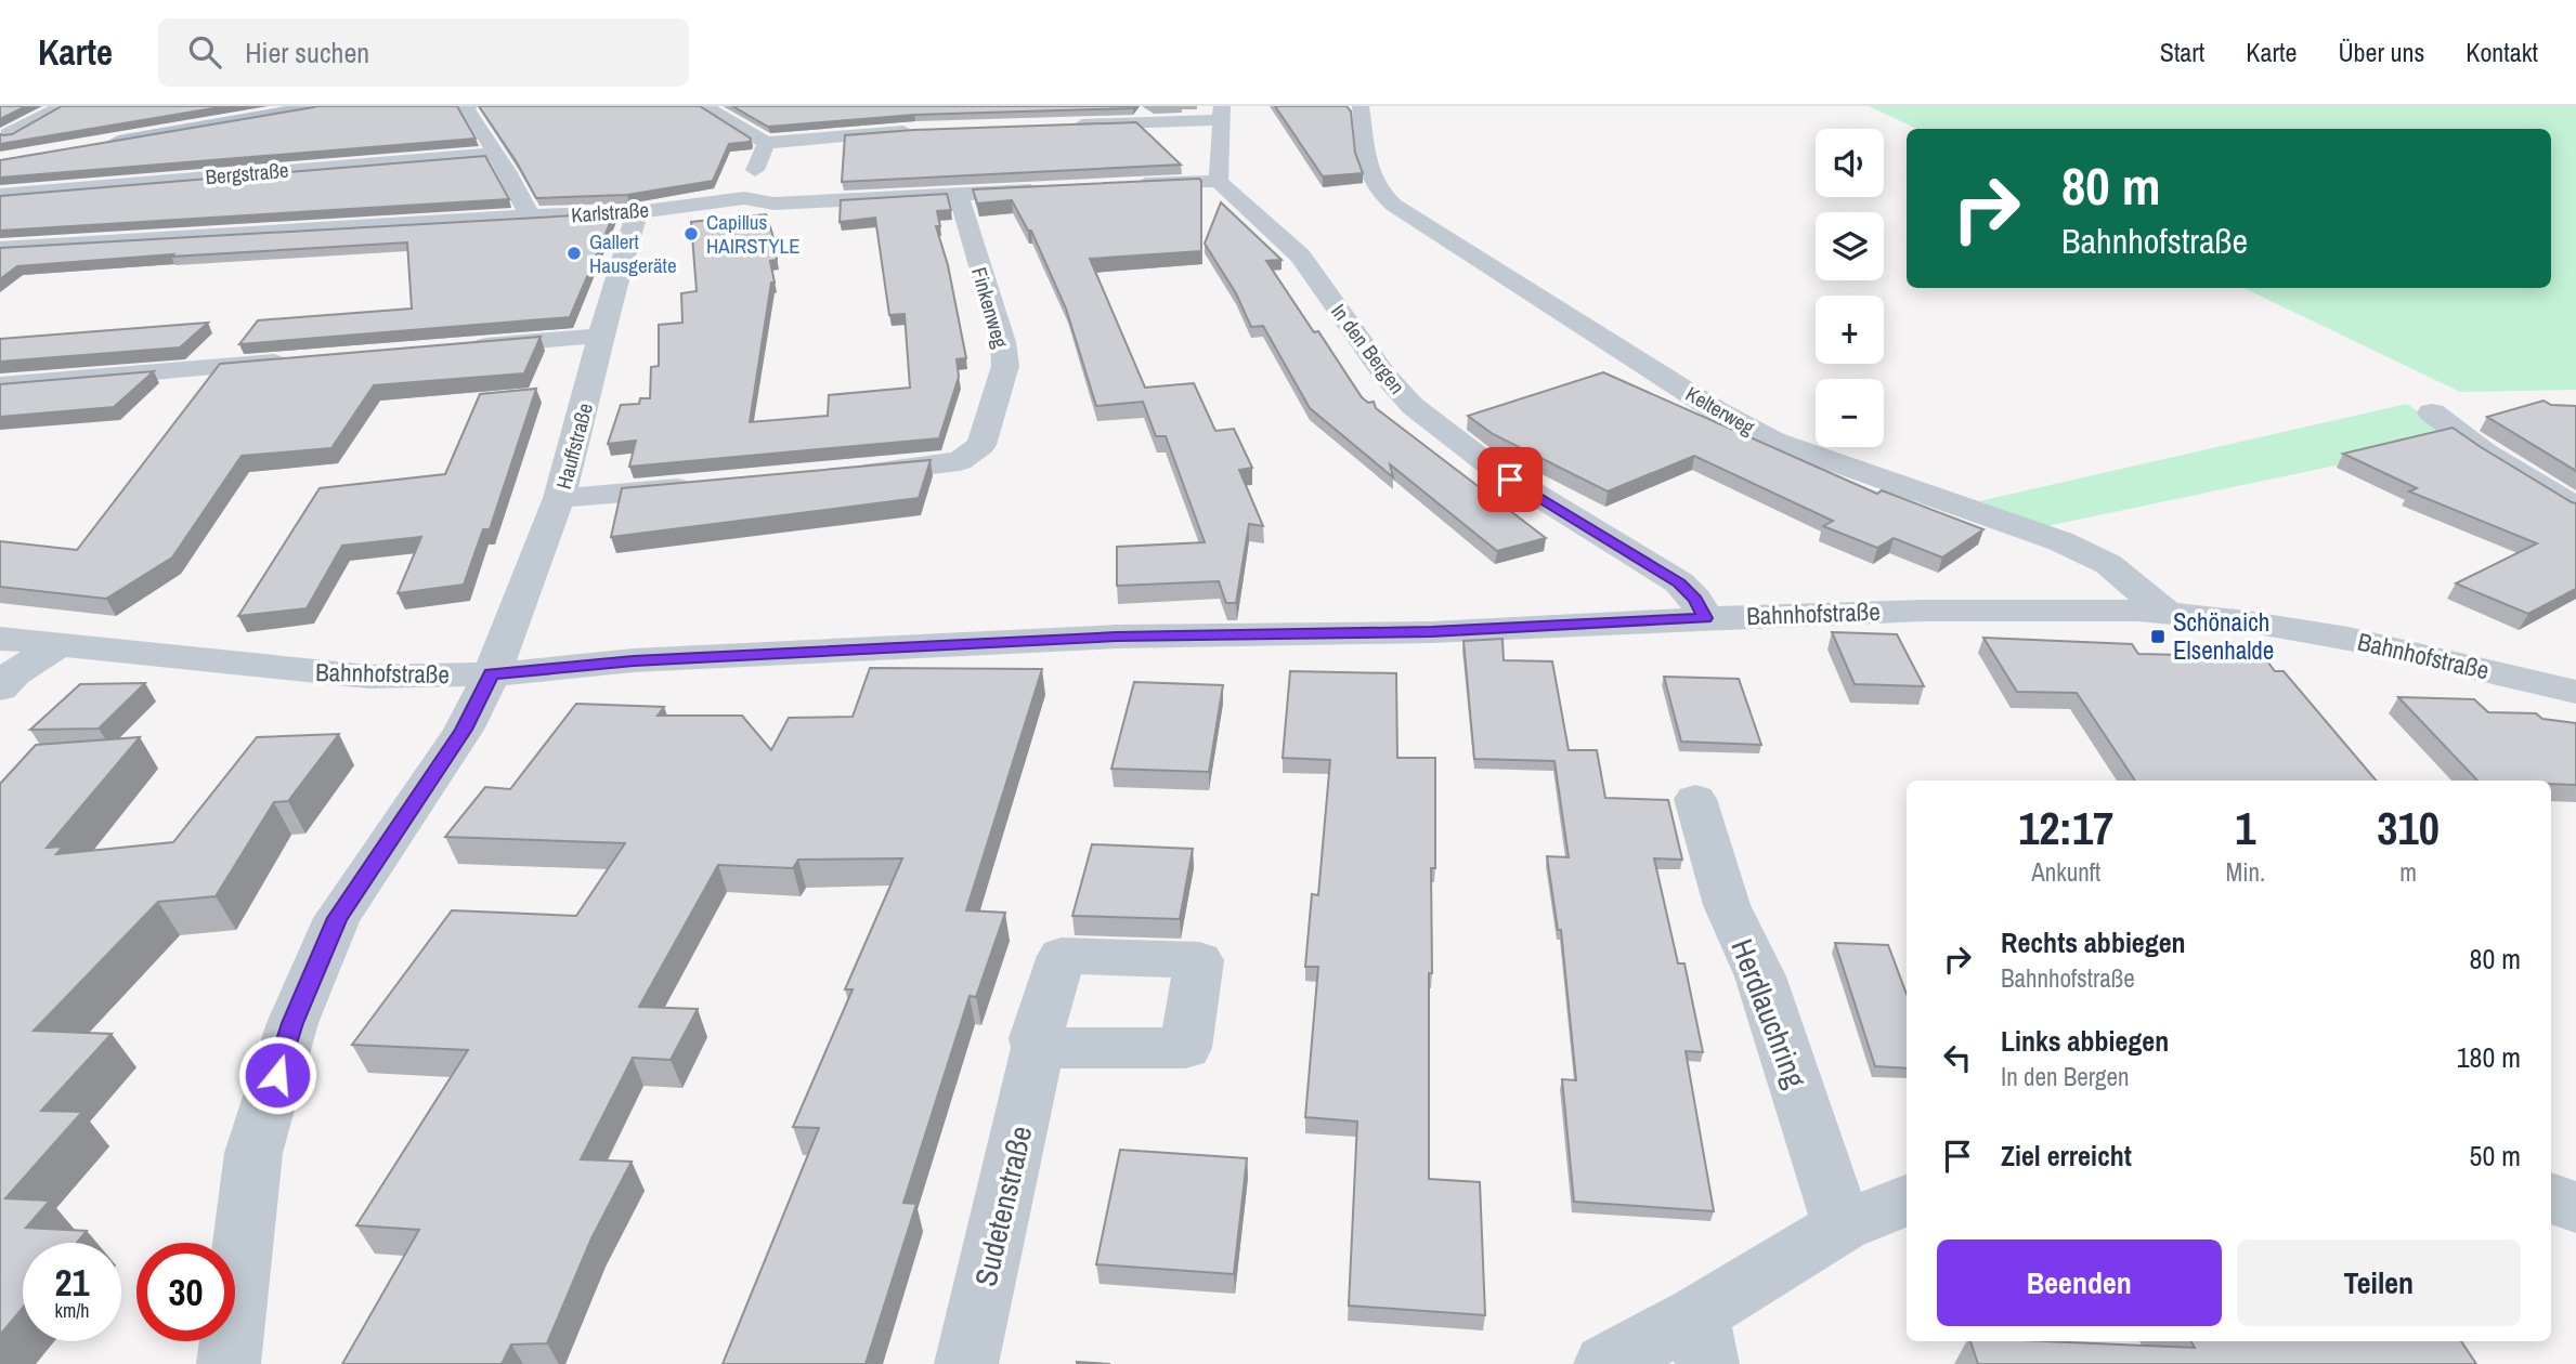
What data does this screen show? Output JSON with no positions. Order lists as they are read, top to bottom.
{
  "streets": {
    "street": [
      "Bergstraße",
      "Karlstraße",
      "Finkenweg",
      "In den Bergen",
      "Kelterweg",
      "Hauffstraße",
      "Bahnhofstraße",
      "Herdlauchring",
      "Sudetenstraße"
    ]
  },
  "crossings": [
    ["Karlstraße", "Finkenweg"],
    ["Karlstraße", "Hauffstraße"],
    ["In den Bergen", "Bahnhofstraße"],
    ["Kelterweg", "Bahnhofstraße"],
    ["Hauffstraße", "Bahnhofstraße"]
  ],
  "places": {
    "other": ["Capillus HAIRSTYLE", "Gallert Hausgeräte"],
    "transit": ["Schönaich Elsenhalde"]
  },
  "page": {
    "header": "Karte",
    "search": "Hier suchen",
    "nav": [
      "Start",
      "Karte",
      "Über uns",
      "Kontakt"
    ],
    "map_buttons": ["+", "−"],
    "turn": ["80 m", "Bahnhofstraße"],
    "eta": [
      "12:17",
      "Ankunft",
      "1",
      "Min.",
      "310",
      "m"
    ],
    "list": [
      {
        "name": "Rechts abbiegen",
        "note": "Bahnhofstraße",
        "value": "80 m"
      },
      {
        "name": "Links abbiegen",
        "note": "In den Bergen",
        "value": "180 m"
      },
      {
        "name": "Ziel erreicht",
        "value": "50 m"
      }
    ],
    "buttons": ["Beenden", "Teilen"],
    "speed": "21 km/h",
    "limit": "30"
  }
}
